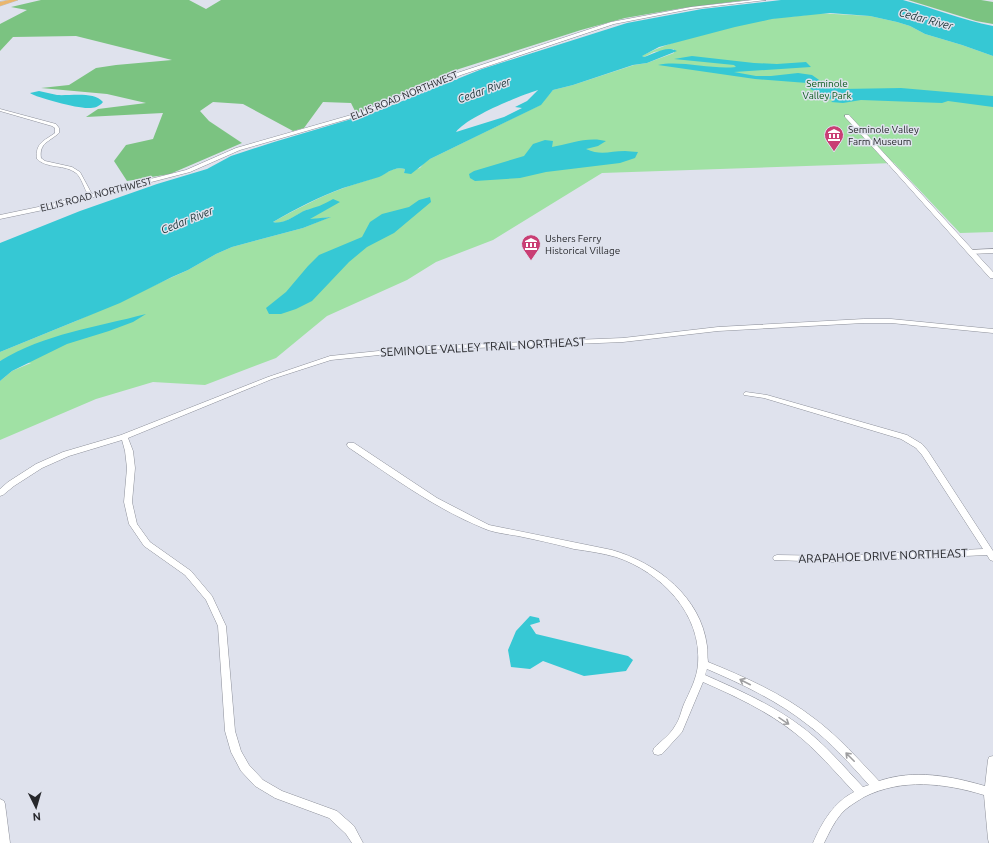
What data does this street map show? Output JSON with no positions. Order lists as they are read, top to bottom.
{
  "streets": {
    "street": ["ELLIS ROAD NORTHWEST", "SEMINOLE VALLEY TRAIL NORTHEAST", "ARAPAHOE DRIVE NORTHEAST"]
  },
  "water": ["Cedar River"],
  "parks": ["Seminole Valley Park"],
  "places": {
    "museum": ["Seminole Valley Farm Museum", "Ushers Ferry Historical Village"]
  },
  "north": "bottom"
}
